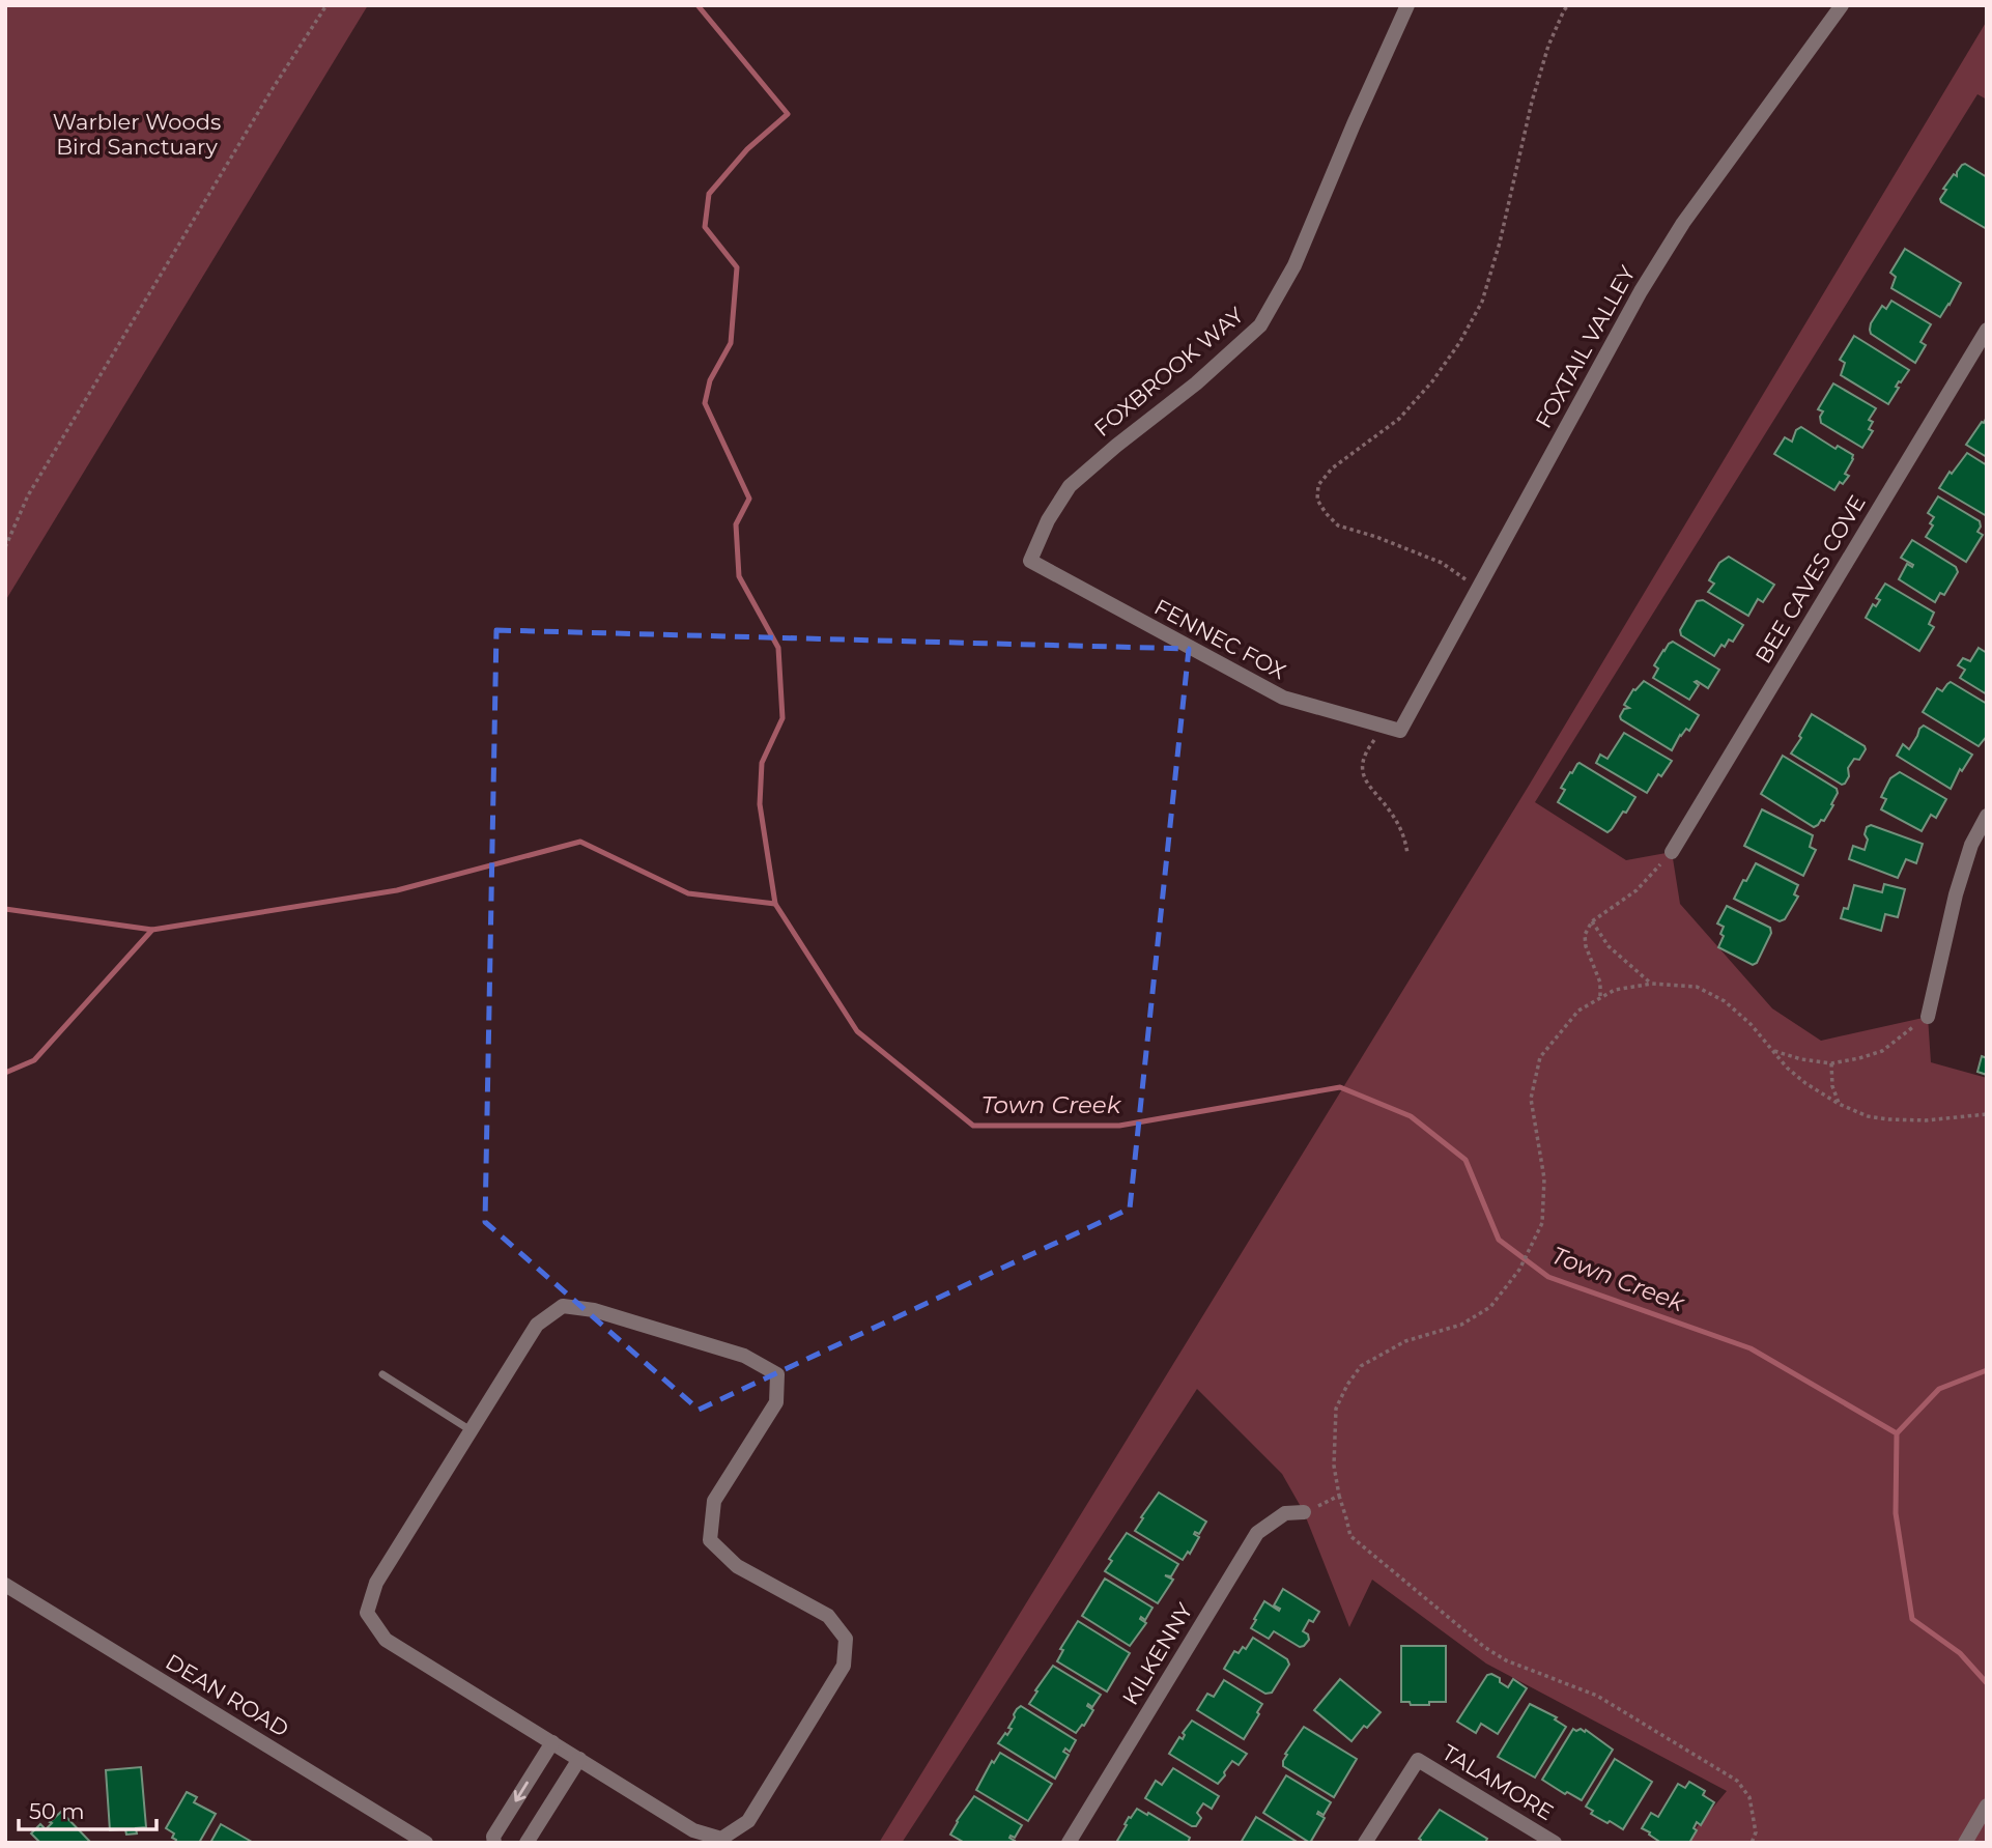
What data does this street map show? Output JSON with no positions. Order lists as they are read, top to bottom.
{
  "streets": {
    "street": [
      "FOXTAIL VALLEY",
      "FOXBROOK WAY",
      "BEE CAVES COVE",
      "FENNEC FOX",
      "KILKENNY",
      "DEAN ROAD",
      "TALAMORE"
    ]
  },
  "crossings": [
    ["FOXTAIL VALLEY", "FENNEC FOX"],
    ["FOXBROOK WAY", "FENNEC FOX"]
  ],
  "water": ["Town Creek"],
  "parks": ["Warbler Woods Bird Sanctuary"],
  "scale_bar": "50 m"
}
